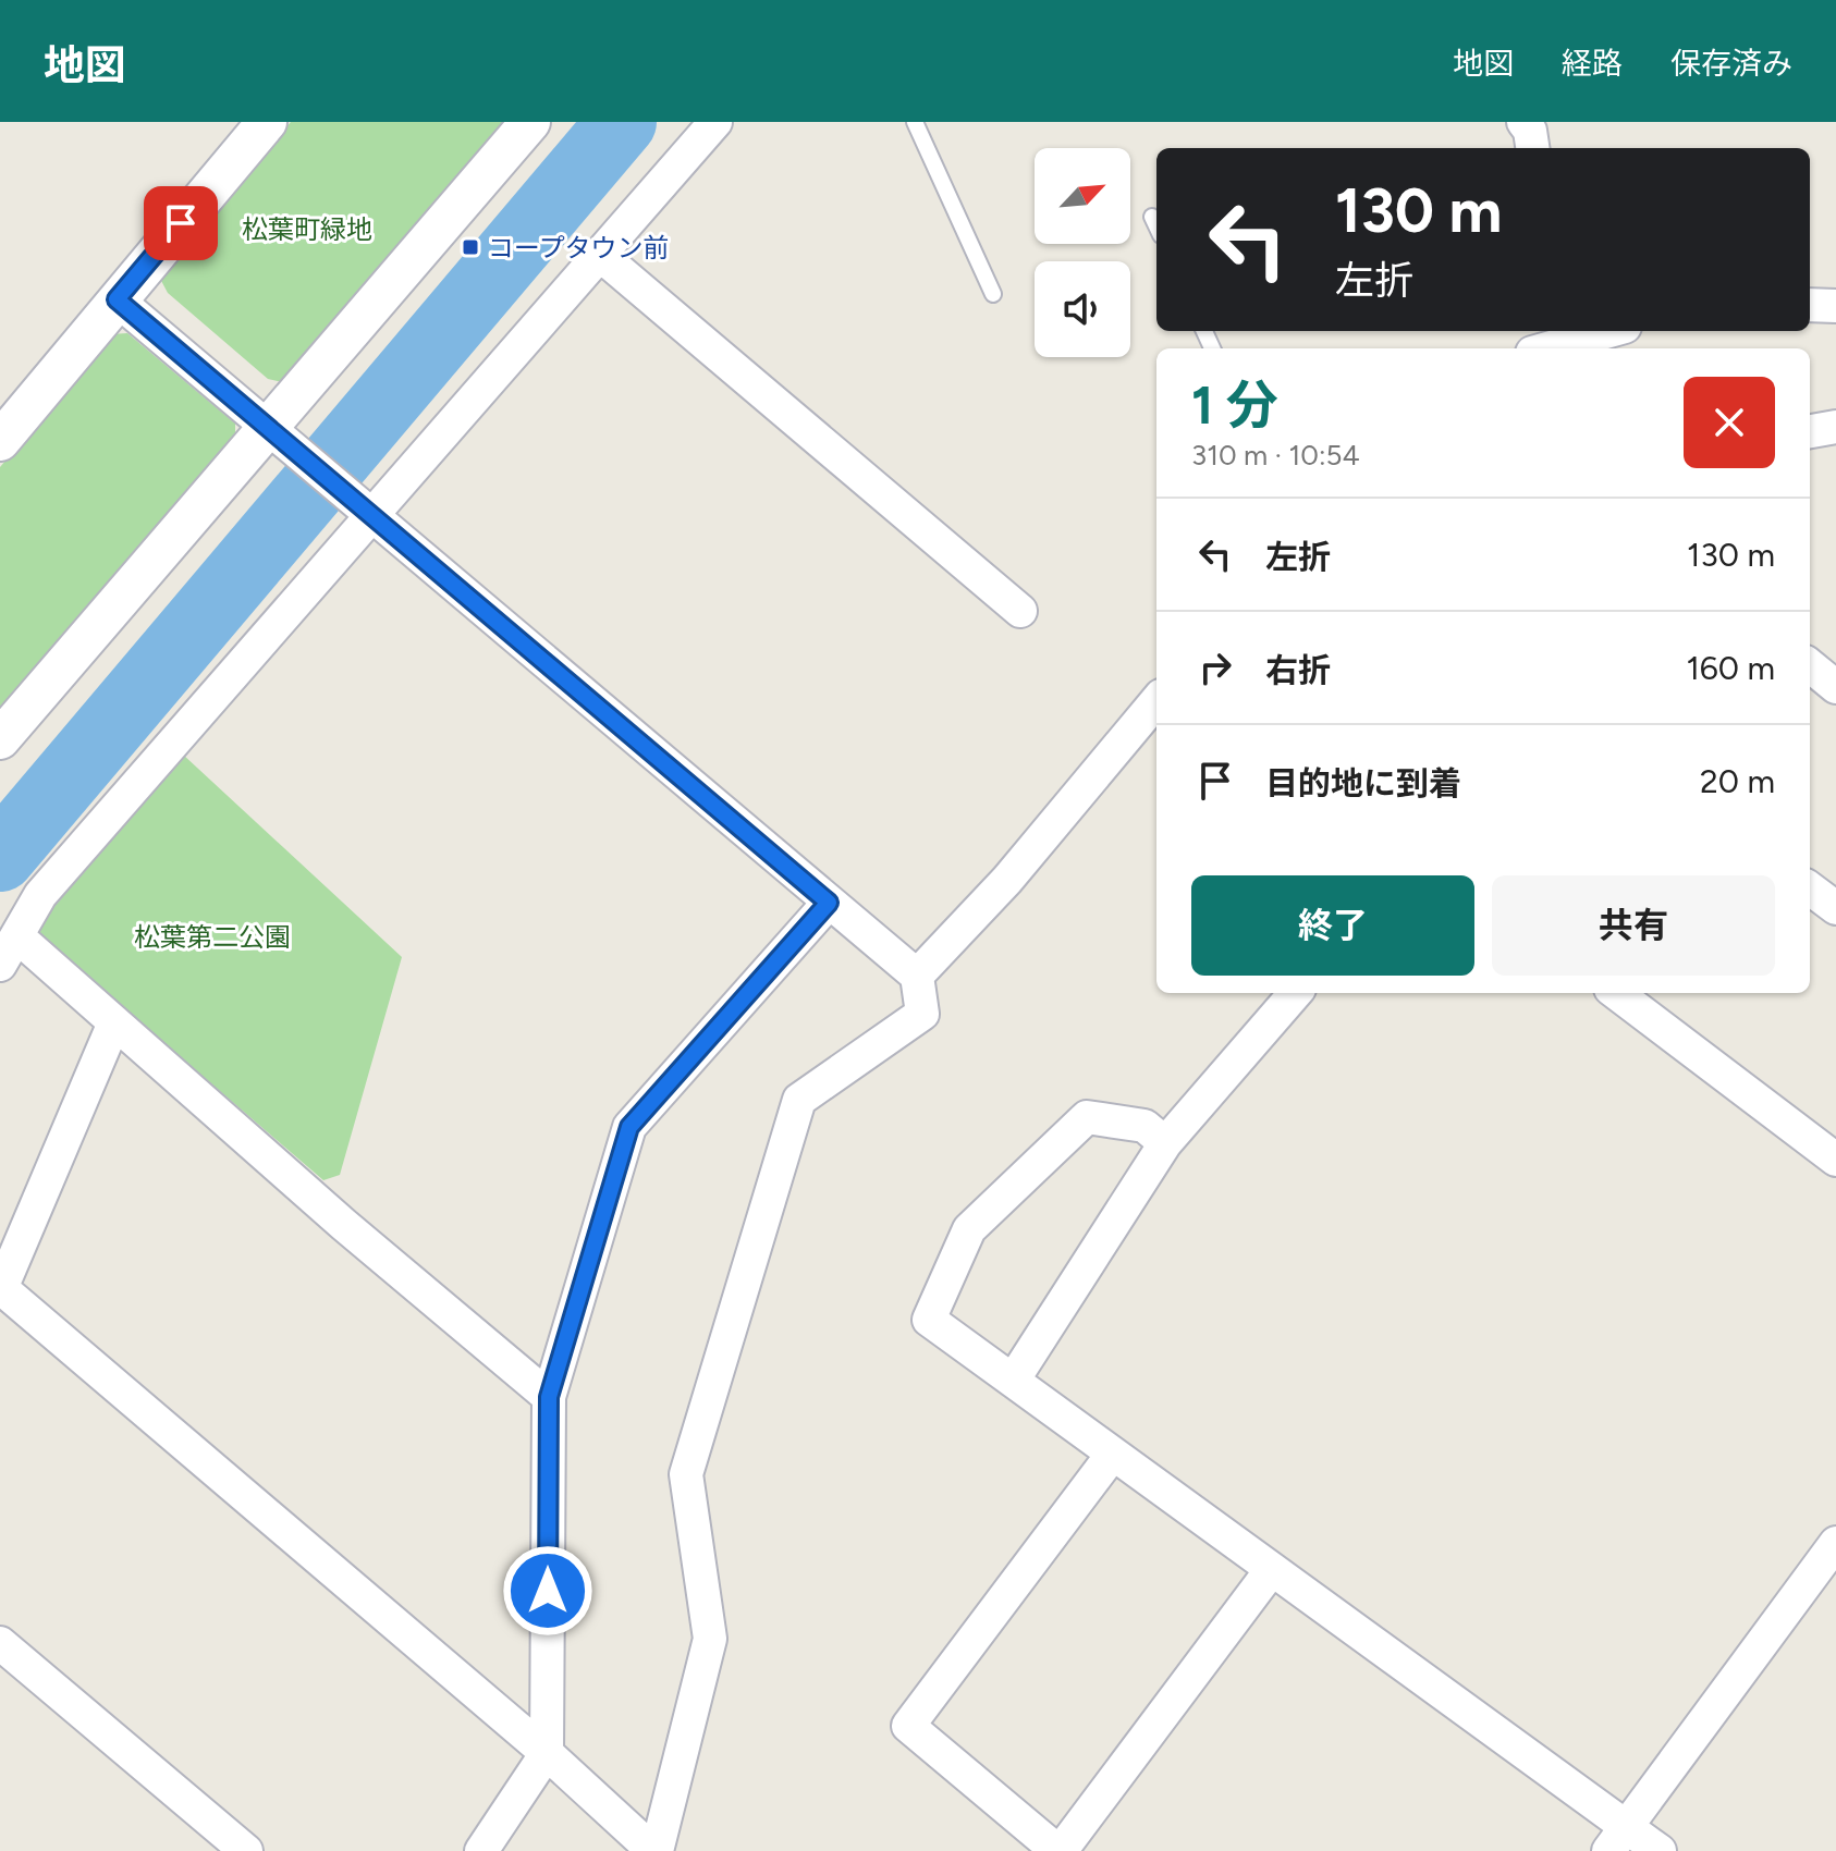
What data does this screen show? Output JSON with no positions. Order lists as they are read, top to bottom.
{
  "parks": ["松葉町緑地", "松葉第二公園"],
  "places": {
    "transit": ["コープタウン前"]
  },
  "north": "top right",
  "page": {
    "header": "地図",
    "nav": ["地図", "経路", "保存済み"],
    "turn": ["130 m", "左折"],
    "heading": ["1 分", "310 m · 10:54"],
    "list": [
      {
        "name": "左折",
        "value": "130 m"
      },
      {
        "name": "右折",
        "value": "160 m"
      },
      {
        "name": "目的地に到着",
        "value": "20 m"
      }
    ],
    "buttons": ["終了", "共有"]
  }
}
